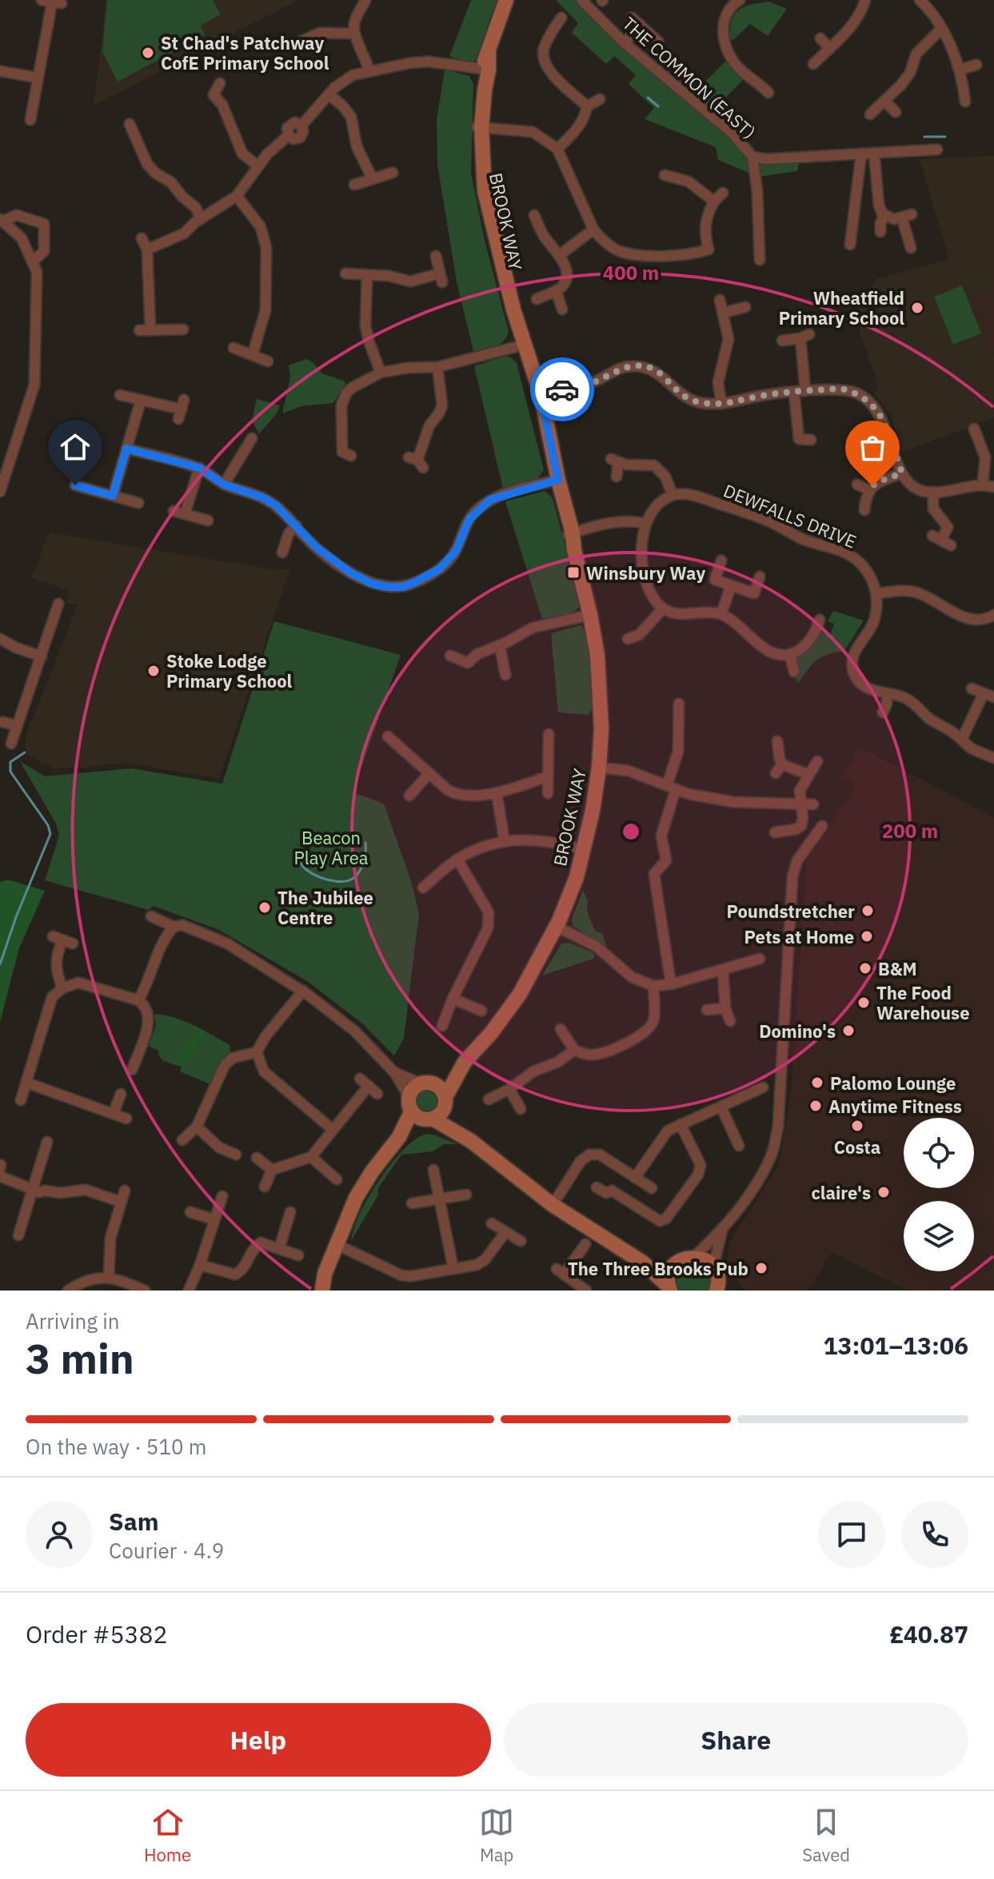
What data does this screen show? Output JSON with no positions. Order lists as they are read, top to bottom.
{
  "streets": {
    "street": ["THE COMMON (EAST)", "BROOK WAY", "DEWFALLS DRIVE"]
  },
  "parks": ["Beacon Play Area"],
  "places": {
    "other": [
      "St Chad's Patchway CofE Primary School",
      "Wheatfield Primary School",
      "Stoke Lodge Primary School",
      "The Jubilee Centre",
      "Poundstretcher",
      "Pets at Home",
      "B&M",
      "The Food Warehouse",
      "Domino's",
      "Palomo Lounge",
      "Anytime Fitness",
      "Costa",
      "claire's",
      "The Three Brooks Pub"
    ],
    "transit": ["Winsbury Way"]
  },
  "page": {
    "heading": ["3 min", "Arriving in", "13:01–13:06"],
    "panel": [
      "Sam",
      "Courier · 4.9",
      "Order #5382",
      "£40.87"
    ],
    "bar": "On the way · 510 m",
    "buttons": ["Help", "Share"],
    "tabs": ["Home", "Map", "Saved"]
  },
  "rings": ["400 m", "200 m"]
}
